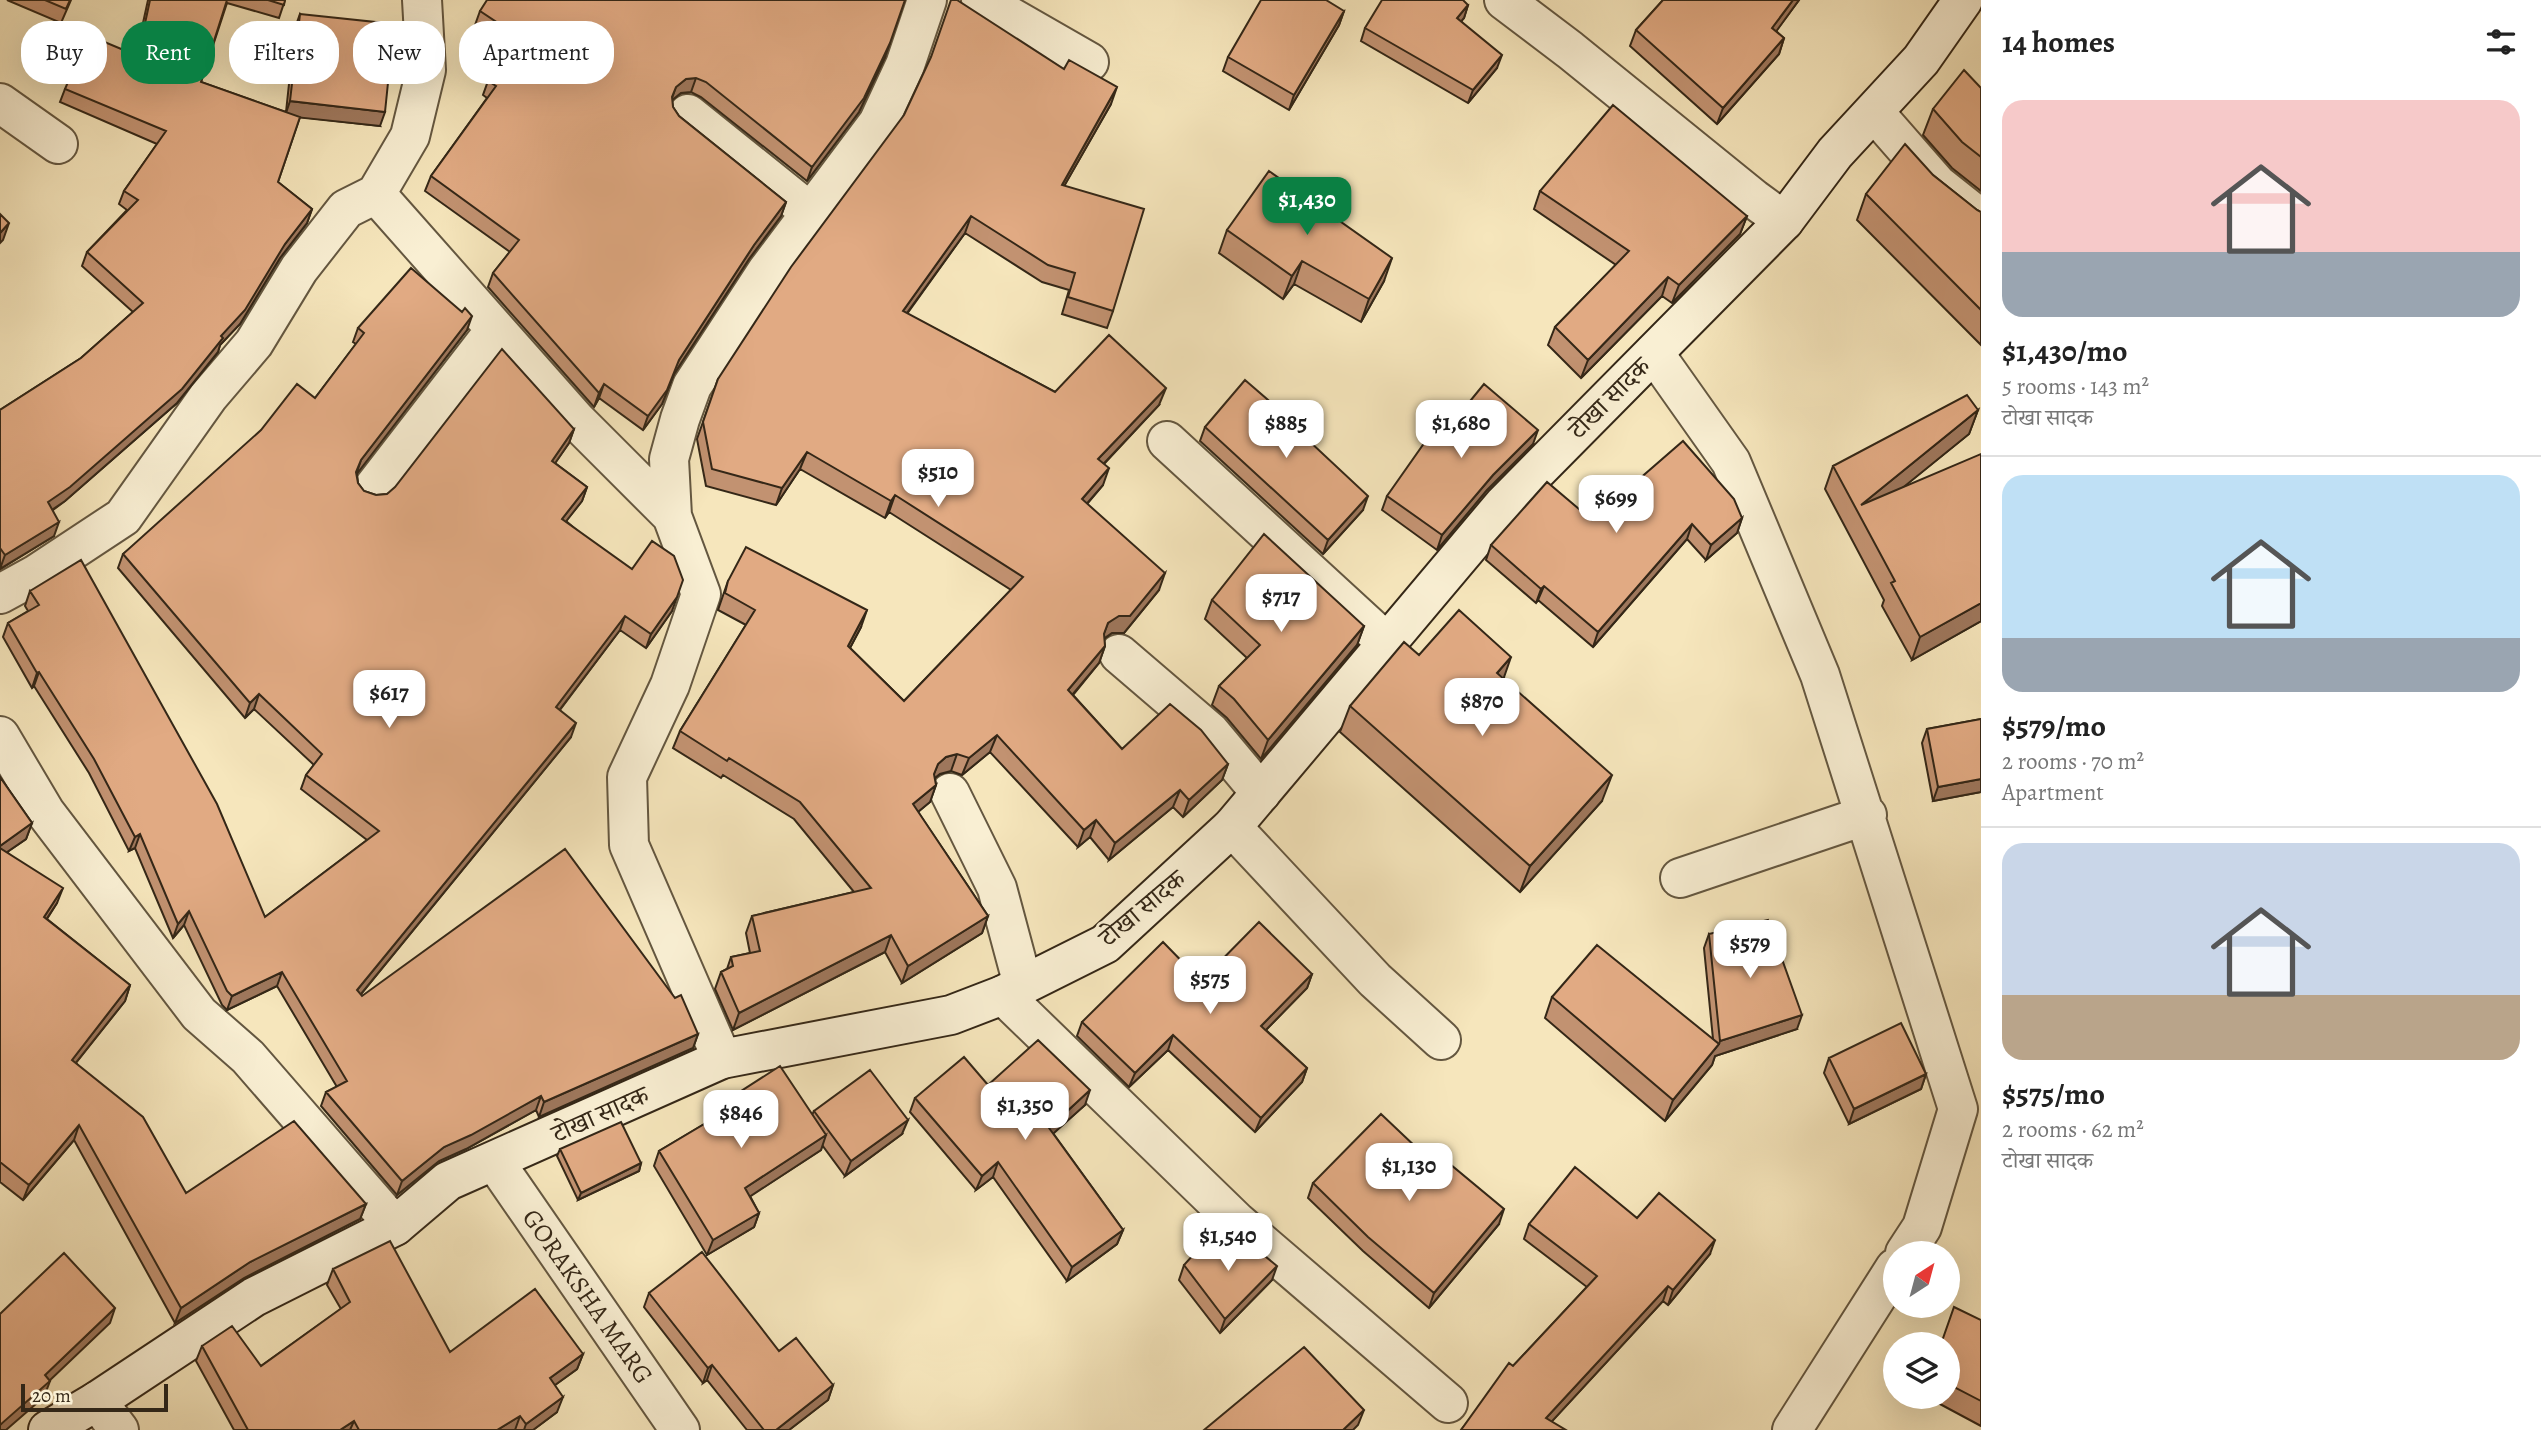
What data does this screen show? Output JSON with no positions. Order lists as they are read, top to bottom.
{
  "streets": {
    "street": ["टोखा सादक", "GORAKSHA MARG"]
  },
  "crossings": [
    ["टोखा सादक", "GORAKSHA MARG"]
  ],
  "scale_bar": "20 m",
  "north": "top right",
  "page": {
    "heading": "14 homes",
    "chip": [
      "Buy",
      "Rent",
      "Filters",
      "New",
      "Apartment"
    ],
    "list": [
      {
        "name": "$1,430/mo",
        "note": "5 rooms · 143 m² · टोखा सादक"
      },
      {
        "name": "$579/mo",
        "note": "2 rooms · 70 m² · Apartment"
      },
      {
        "name": "$575/mo",
        "note": "2 rooms · 62 m² · टोखा सादक"
      }
    ],
    "price": [
      "$1,430",
      "$885",
      "$1,680",
      "$510",
      "$699",
      "$717",
      "$617",
      "$870",
      "$579",
      "$575",
      "$1,350",
      "$846",
      "$1,130",
      "$1,540"
    ],
    "scale": "20 m"
  }
}
